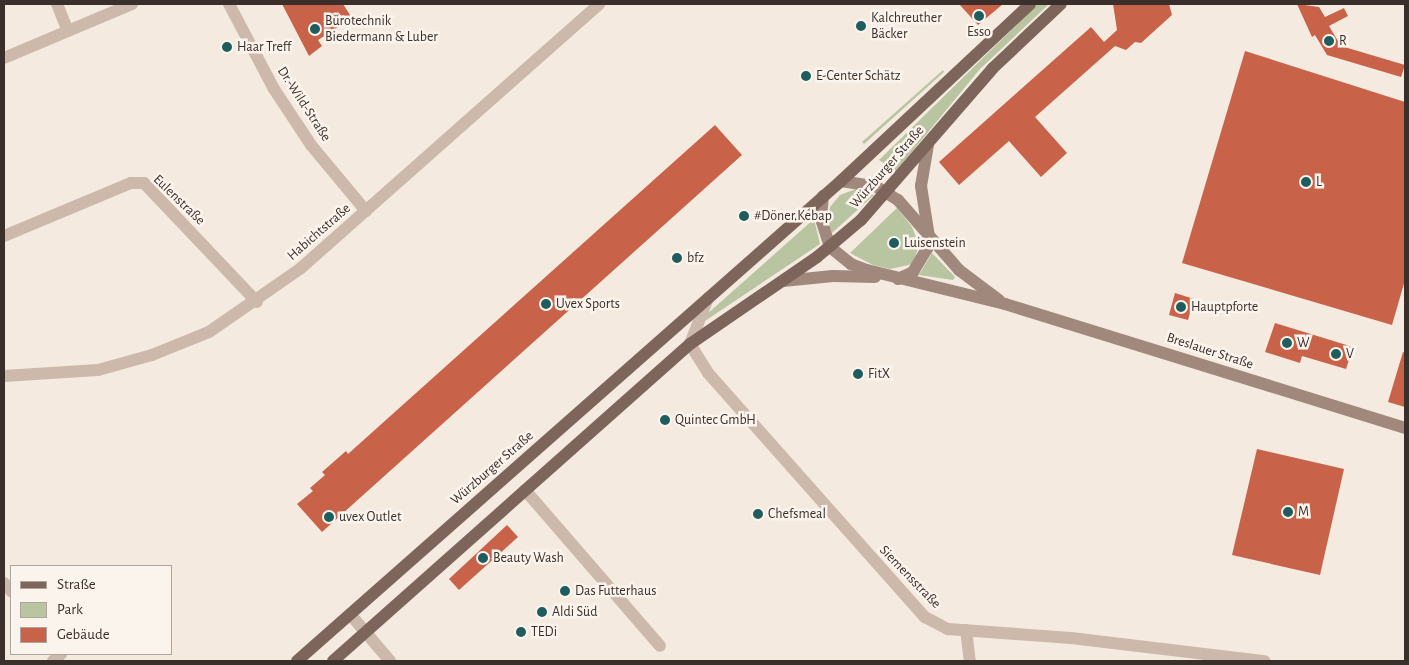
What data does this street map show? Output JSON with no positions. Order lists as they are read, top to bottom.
{
  "streets": {
    "main road": ["Würzburger Straße", "Breslauer Straße"],
    "street": [
      "Dr.-Wild-Straße",
      "Eulenstraße",
      "Habichtstraße",
      "Siemensstraße"
    ]
  },
  "crossings": [
    ["Dr.-Wild-Straße", "Habichtstraße"],
    ["Würzburger Straße", "Breslauer Straße"],
    ["Würzburger Straße", "Siemensstraße"],
    ["Eulenstraße", "Habichtstraße"]
  ],
  "places": [
    "Esso",
    "Kalchreuther Bäcker",
    "Bürotechnik Biedermann & Luber",
    "R",
    "Haar Treff",
    "E-Center Schätz",
    "L",
    "#Döner.Kebap",
    "Luisenstein",
    "bfz",
    "Uvex Sports",
    "Hauptpforte",
    "W",
    "V",
    "FitX",
    "Quintec GmbH",
    "M",
    "Chefsmeal",
    "uvex Outlet",
    "Beauty Wash",
    "Das Futterhaus",
    "Aldi Süd",
    "TEDi"
  ],
  "legend": ["Straße", "Park", "Gebäude"]
}
